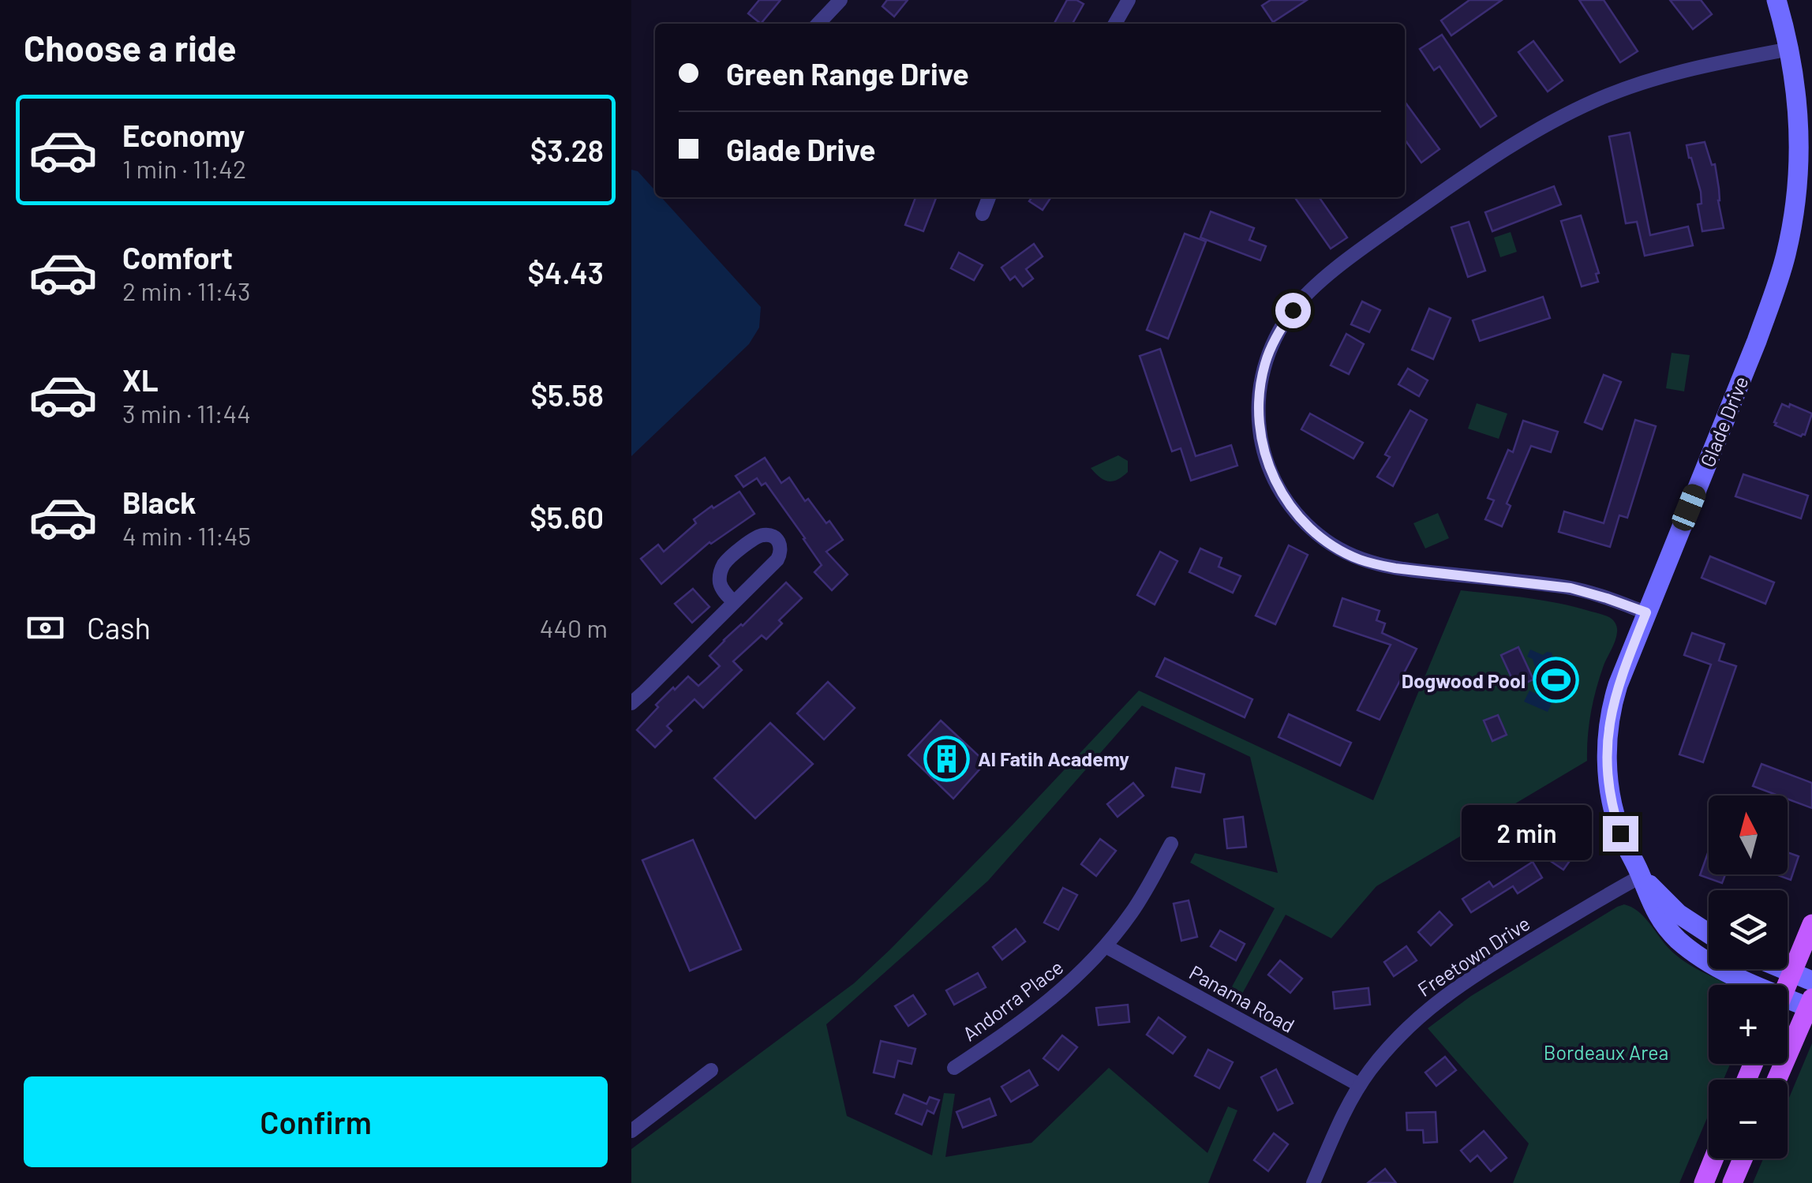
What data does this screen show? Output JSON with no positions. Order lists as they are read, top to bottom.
{
  "streets": {
    "street": [
      "Glade Drive",
      "Freetown Drive",
      "Panama Road",
      "Andorra Place"
    ]
  },
  "crossings": [
    ["Glade Drive", "Freetown Drive"],
    ["Freetown Drive", "Panama Road"],
    ["Panama Road", "Andorra Place"]
  ],
  "parks": ["Bordeaux Area"],
  "places": {
    "sports": ["Dogwood Pool"],
    "building": ["Al Fatih Academy"]
  },
  "north": "top",
  "page": {
    "heading": "Choose a ride",
    "banner": ["Green Range Drive", "Glade Drive"],
    "list": [
      {
        "name": "Economy",
        "note": "1 min · 11:42",
        "value": "$3.28"
      },
      {
        "name": "Comfort",
        "note": "2 min · 11:43",
        "value": "$4.43"
      },
      {
        "name": "XL",
        "note": "3 min · 11:44",
        "value": "$5.58"
      },
      {
        "name": "Black",
        "note": "4 min · 11:45",
        "value": "$5.60"
      }
    ],
    "pay": ["Cash", "440 m"],
    "map_buttons": ["+", "−"],
    "bubble": "2 min",
    "buttons": "Confirm"
  }
}
